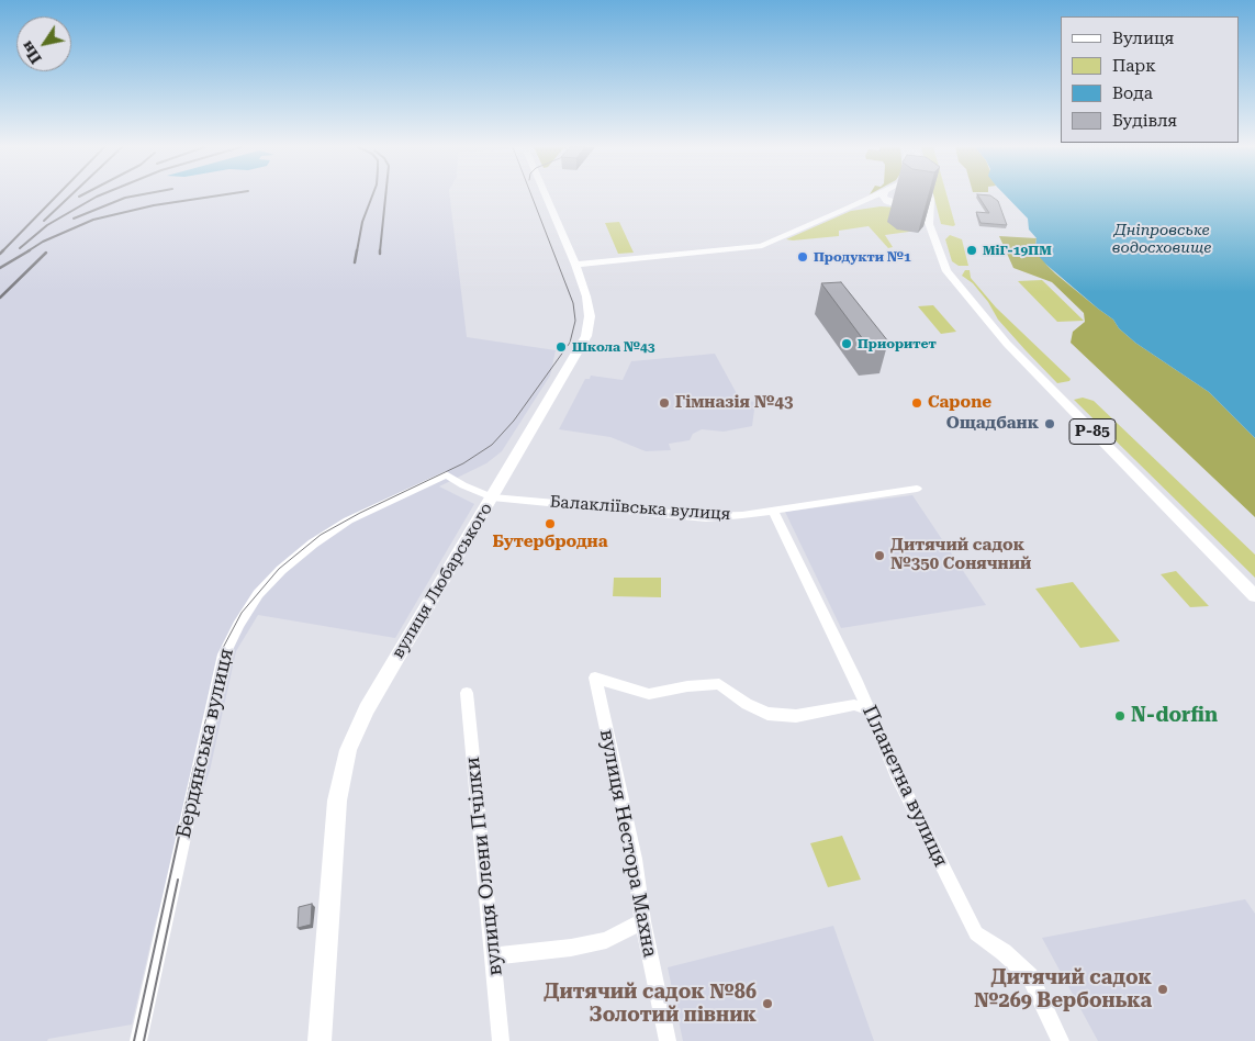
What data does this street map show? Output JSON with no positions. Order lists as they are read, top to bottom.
{
  "streets": {
    "main road": ["Р-85", "вулиця Любарського"],
    "street": [
      "Балакліївська вулиця",
      "Бердянська вулиця",
      "Планетна вулиця",
      "вулиця Нестора Махна",
      "вулиця Олени Пчілки"
    ]
  },
  "crossings": [
    ["Балакліївська вулиця", "вулиця Любарського"],
    ["Балакліївська вулиця", "Бердянська вулиця"],
    ["Балакліївська вулиця", "Планетна вулиця"],
    ["вулиця Любарського", "Бердянська вулиця"],
    ["Планетна вулиця", "вулиця Нестора Махна"]
  ],
  "water": ["Дніпровське водосховище"],
  "places": [
    "МіГ-19ПМ",
    "Продукти №1",
    "Приоритет",
    "Школа №43",
    "Гімназія №43",
    "Capone",
    "Ощадбанк",
    "Бутербродна",
    "Дитячий садок №350 Сонячний",
    "N-dorfin",
    "Дитячий садок №269 Вербонька",
    "Дитячий садок №86 Золотий півник"
  ],
  "legend": [
    "Вулиця",
    "Парк",
    "Вода",
    "Будівля"
  ],
  "north": "bottom left"
}
